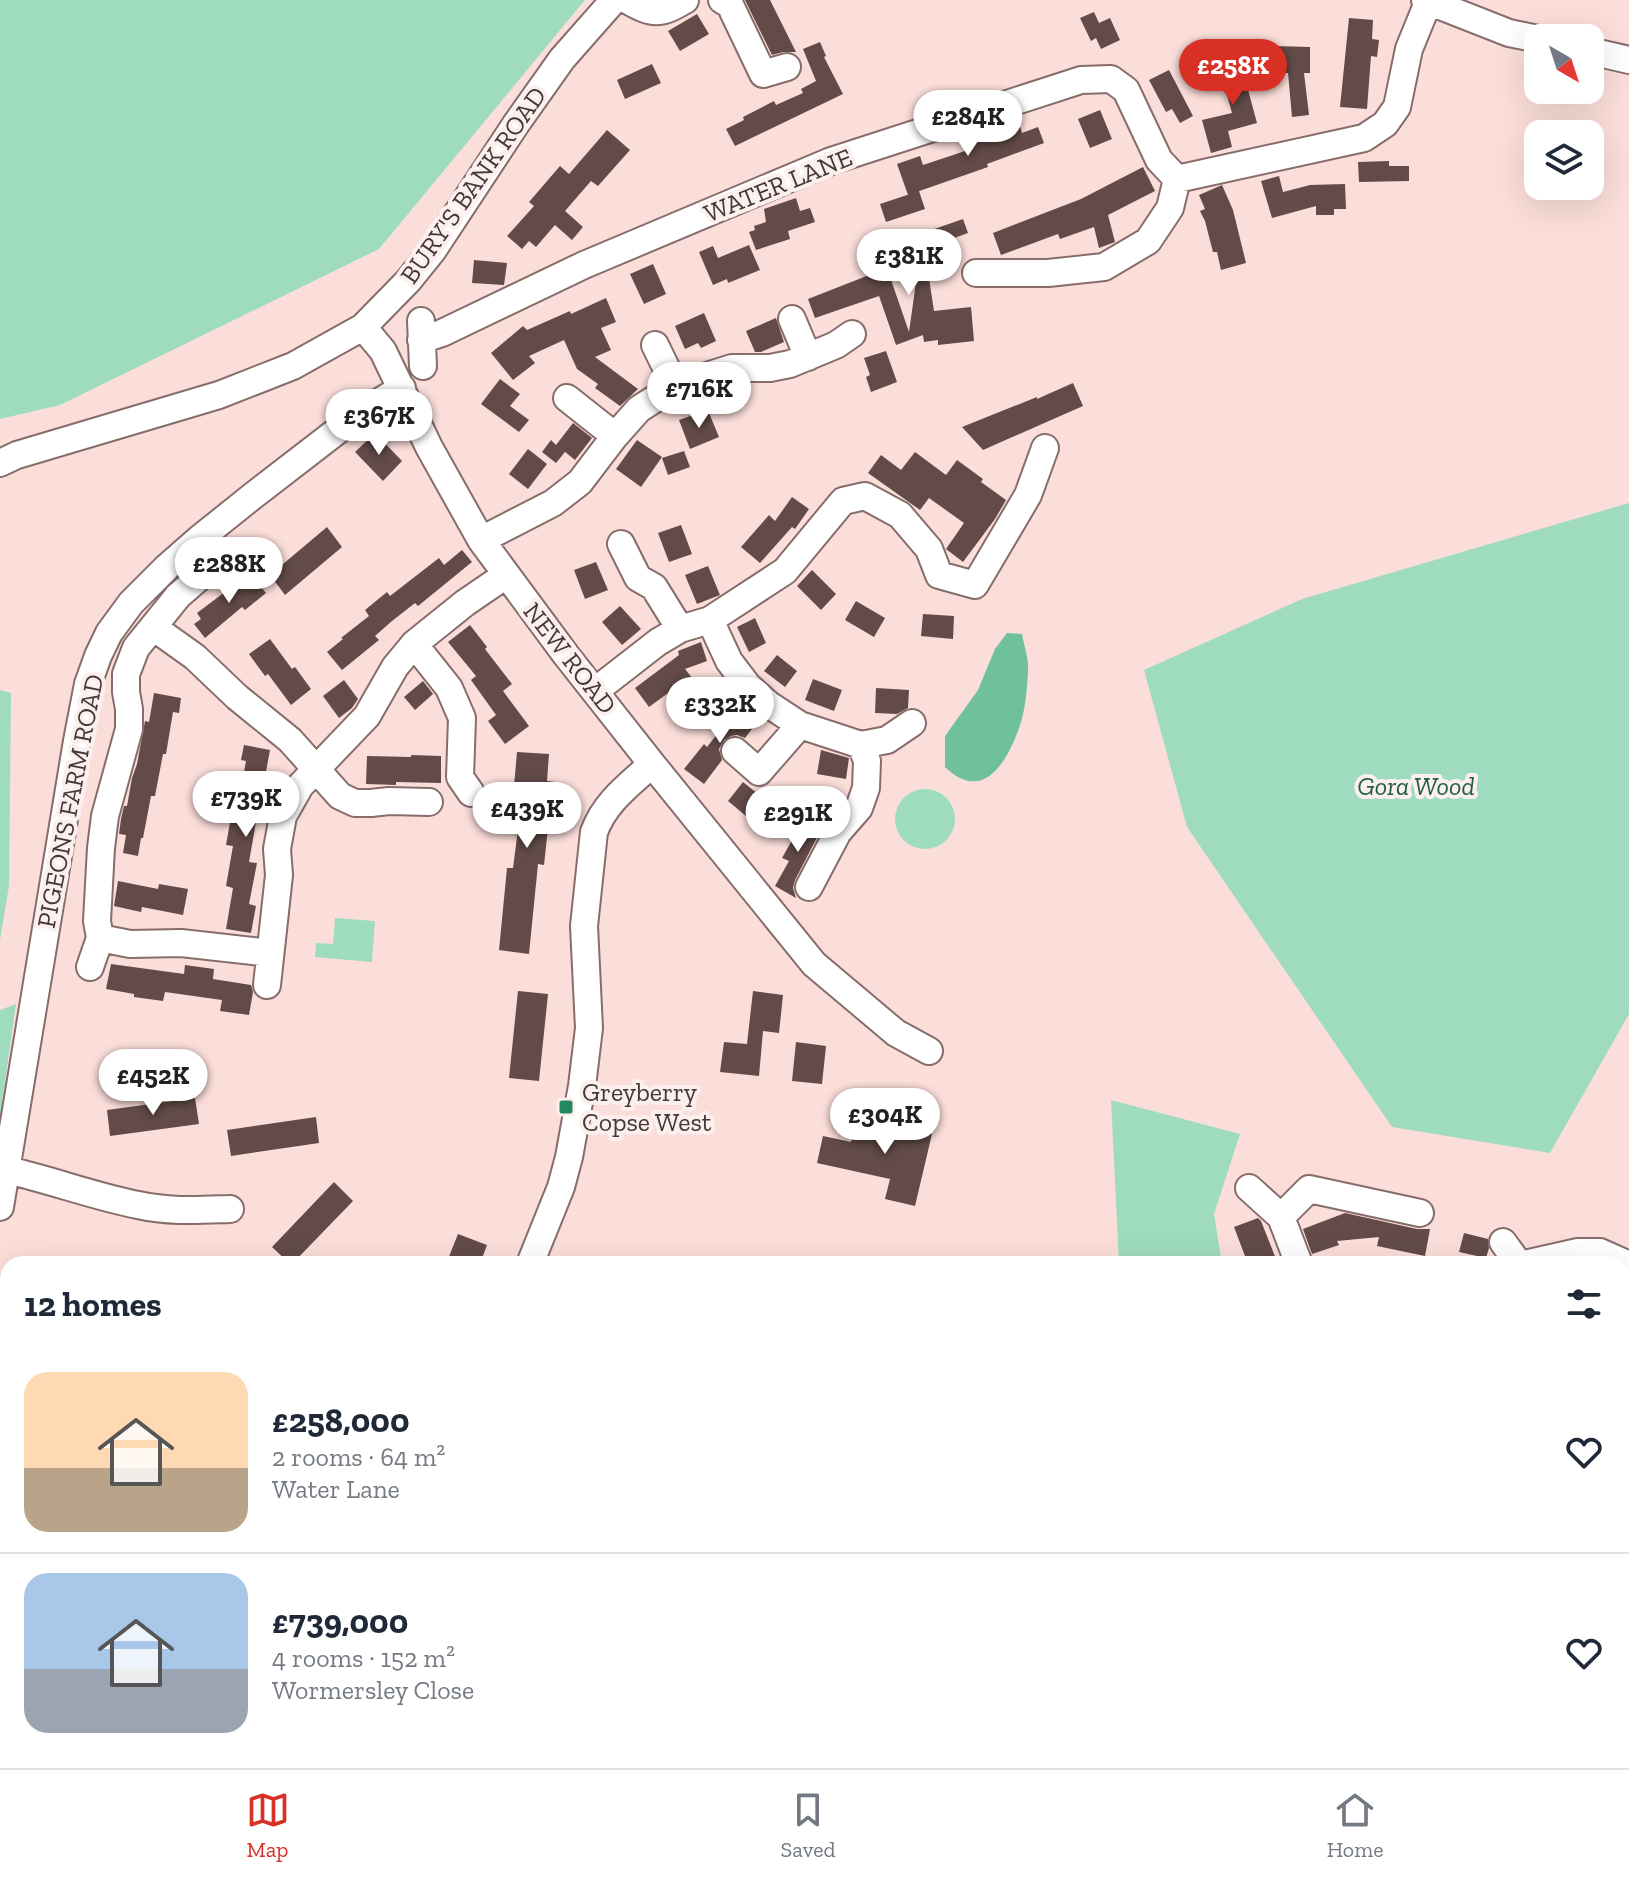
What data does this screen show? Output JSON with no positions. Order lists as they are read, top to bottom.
{
  "streets": {
    "street": [
      "BURY'S BANK ROAD",
      "WATER LANE",
      "NEW ROAD",
      "PIGEONS FARM ROAD"
    ]
  },
  "crossings": [
    ["BURY'S BANK ROAD", "NEW ROAD"],
    ["NEW ROAD", "PIGEONS FARM ROAD"]
  ],
  "parks": ["Gora Wood"],
  "places": {
    "transit": ["Greyberry Copse West"]
  },
  "north": "bottom right",
  "page": {
    "price": [
      "£258K",
      "£284K",
      "£381K",
      "£716K",
      "£367K",
      "£288K",
      "£332K",
      "£739K",
      "£439K",
      "£291K",
      "£452K",
      "£304K"
    ],
    "heading": "12 homes",
    "list": [
      {
        "name": "£258,000",
        "note": "2 rooms · 64 m² · Water Lane"
      },
      {
        "name": "£739,000",
        "note": "4 rooms · 152 m² · Wormersley Close"
      }
    ],
    "tabs": ["Map", "Saved", "Home"]
  }
}
